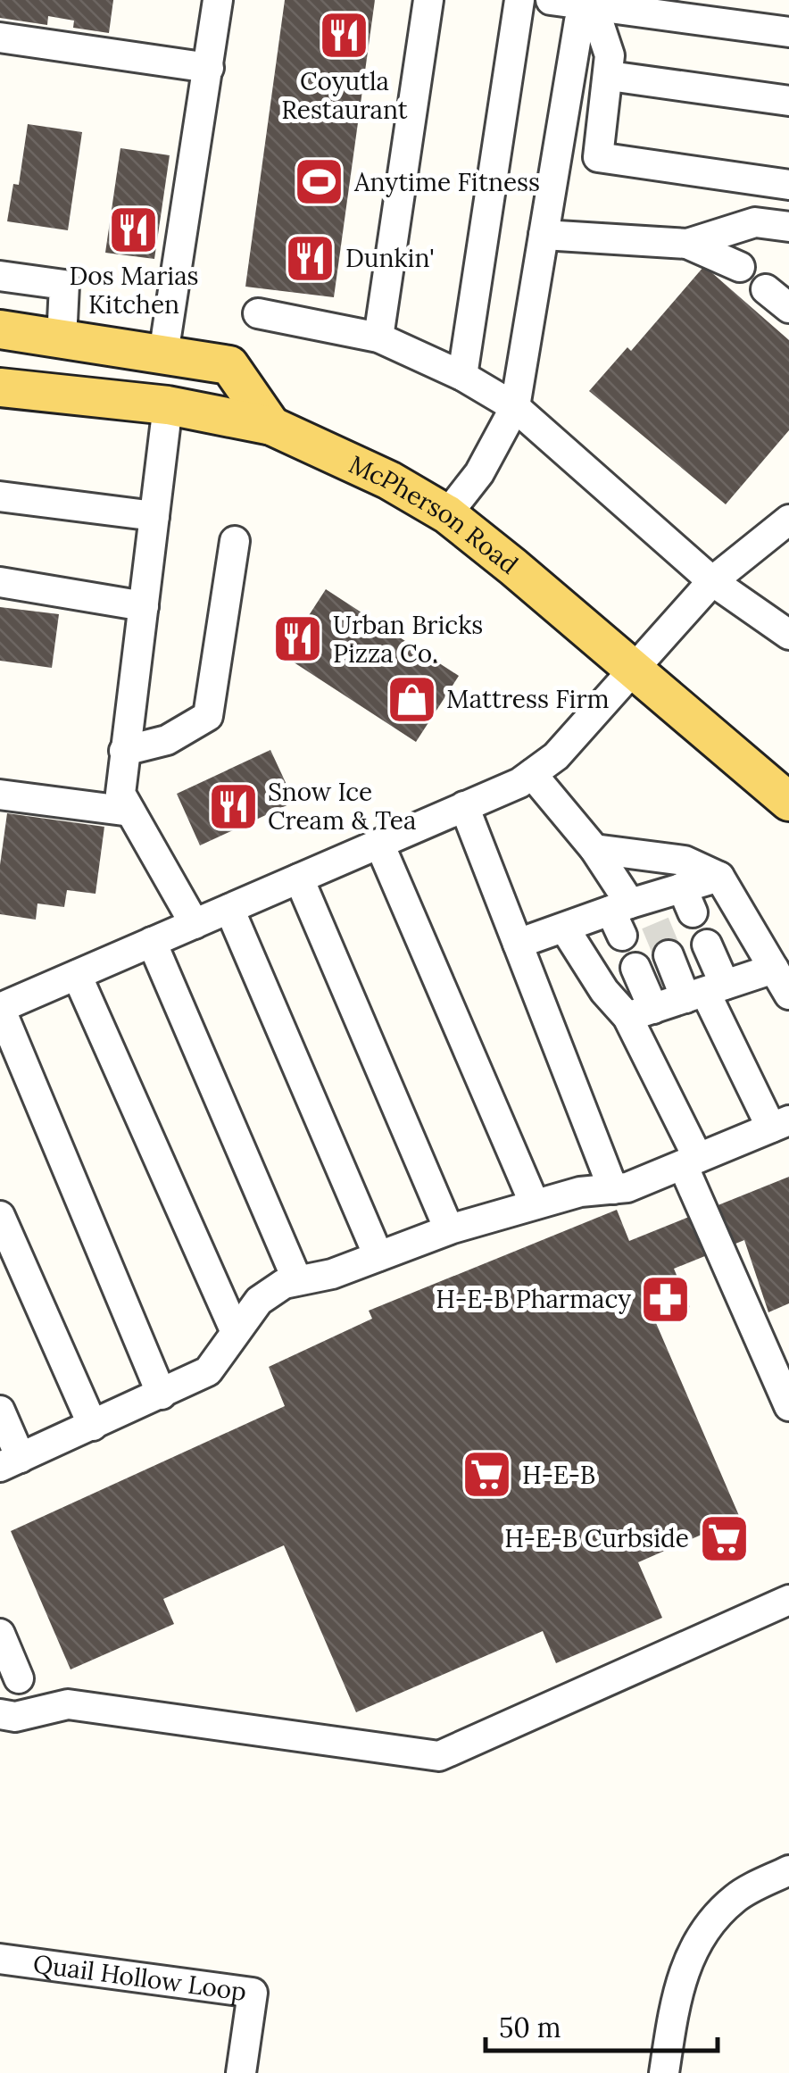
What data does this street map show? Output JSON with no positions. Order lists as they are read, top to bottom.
{
  "streets": {
    "main road": ["McPherson Road"],
    "street": ["Quail Hollow Loop"]
  },
  "places": {
    "restaurant": [
      "Coyutla Restaurant",
      "Dos Marias Kitchen",
      "Dunkin'",
      "Urban Bricks Pizza Co.",
      "Snow Ice Cream & Tea"
    ],
    "sports": ["Anytime Fitness"],
    "shop": ["Mattress Firm"],
    "pharmacy": ["H-E-B Pharmacy"],
    "supermarket": ["H-E-B", "H-E-B Curbside"]
  },
  "scale_bar": "50 m"
}
